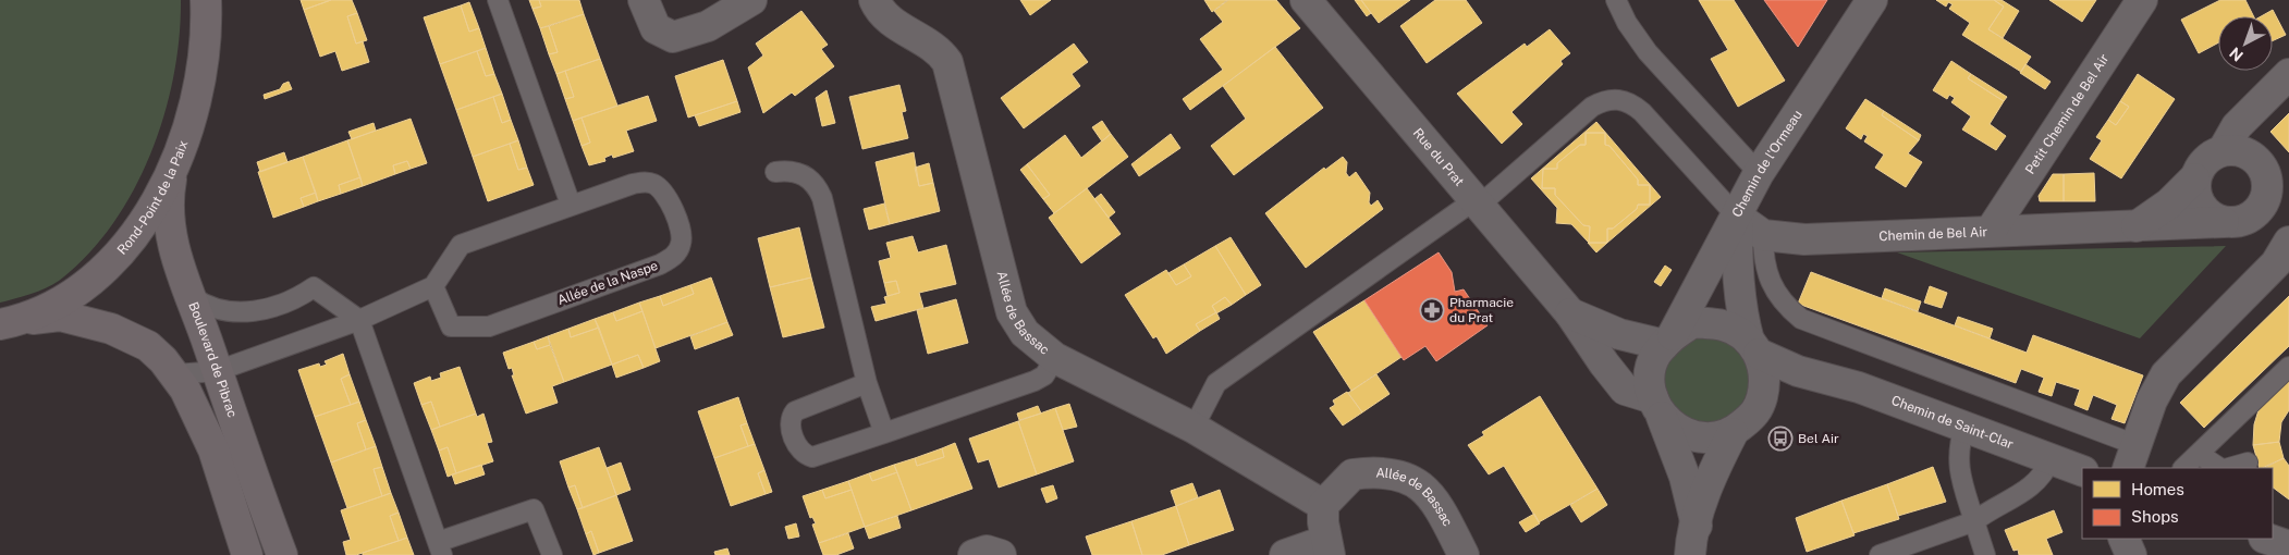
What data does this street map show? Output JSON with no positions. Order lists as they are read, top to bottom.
{
  "streets": {
    "street": [
      "Petit Chemin de Bel Air",
      "Rue du Prat",
      "Chemin de l'Ormeau",
      "Rond-Point de la Paix",
      "Chemin de Bel Air",
      "Allée de Bassac",
      "Boulevard de Pibrac",
      "Chemin de Saint-Clar"
    ],
    "lane": ["Allée de la Naspe"]
  },
  "crossings": [
    ["Petit Chemin de Bel Air", "Chemin de Bel Air"],
    ["Rue du Prat", "Chemin de l'Ormeau"],
    ["Rue du Prat", "Chemin de Saint-Clar"],
    ["Chemin de l'Ormeau", "Chemin de Bel Air"],
    ["Chemin de l'Ormeau", "Chemin de Saint-Clar"],
    ["Rond-Point de la Paix", "Boulevard de Pibrac"]
  ],
  "places": {
    "pharmacy": ["Pharmacie du Prat"],
    "bus stop": ["Bel Air"]
  },
  "legend": ["Homes", "Shops"],
  "north": "bottom left"
}
